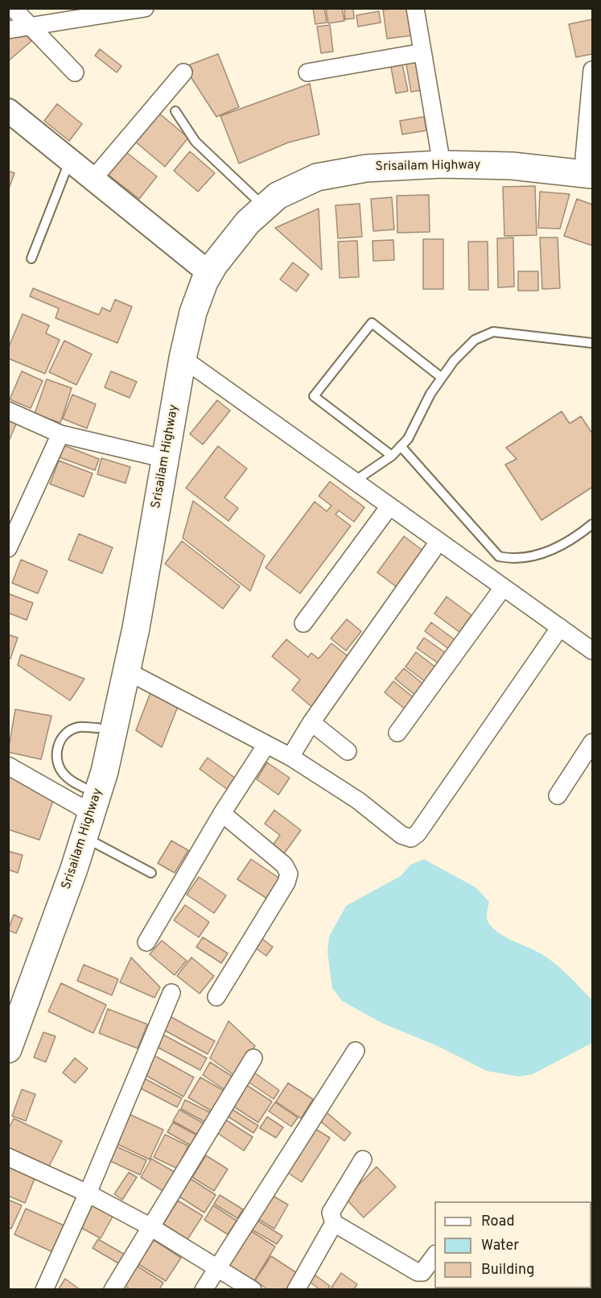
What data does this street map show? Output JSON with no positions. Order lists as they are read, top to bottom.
{
  "streets": {
    "highway": ["Srisailam Highway"]
  },
  "legend": ["Road", "Water", "Building"]
}
